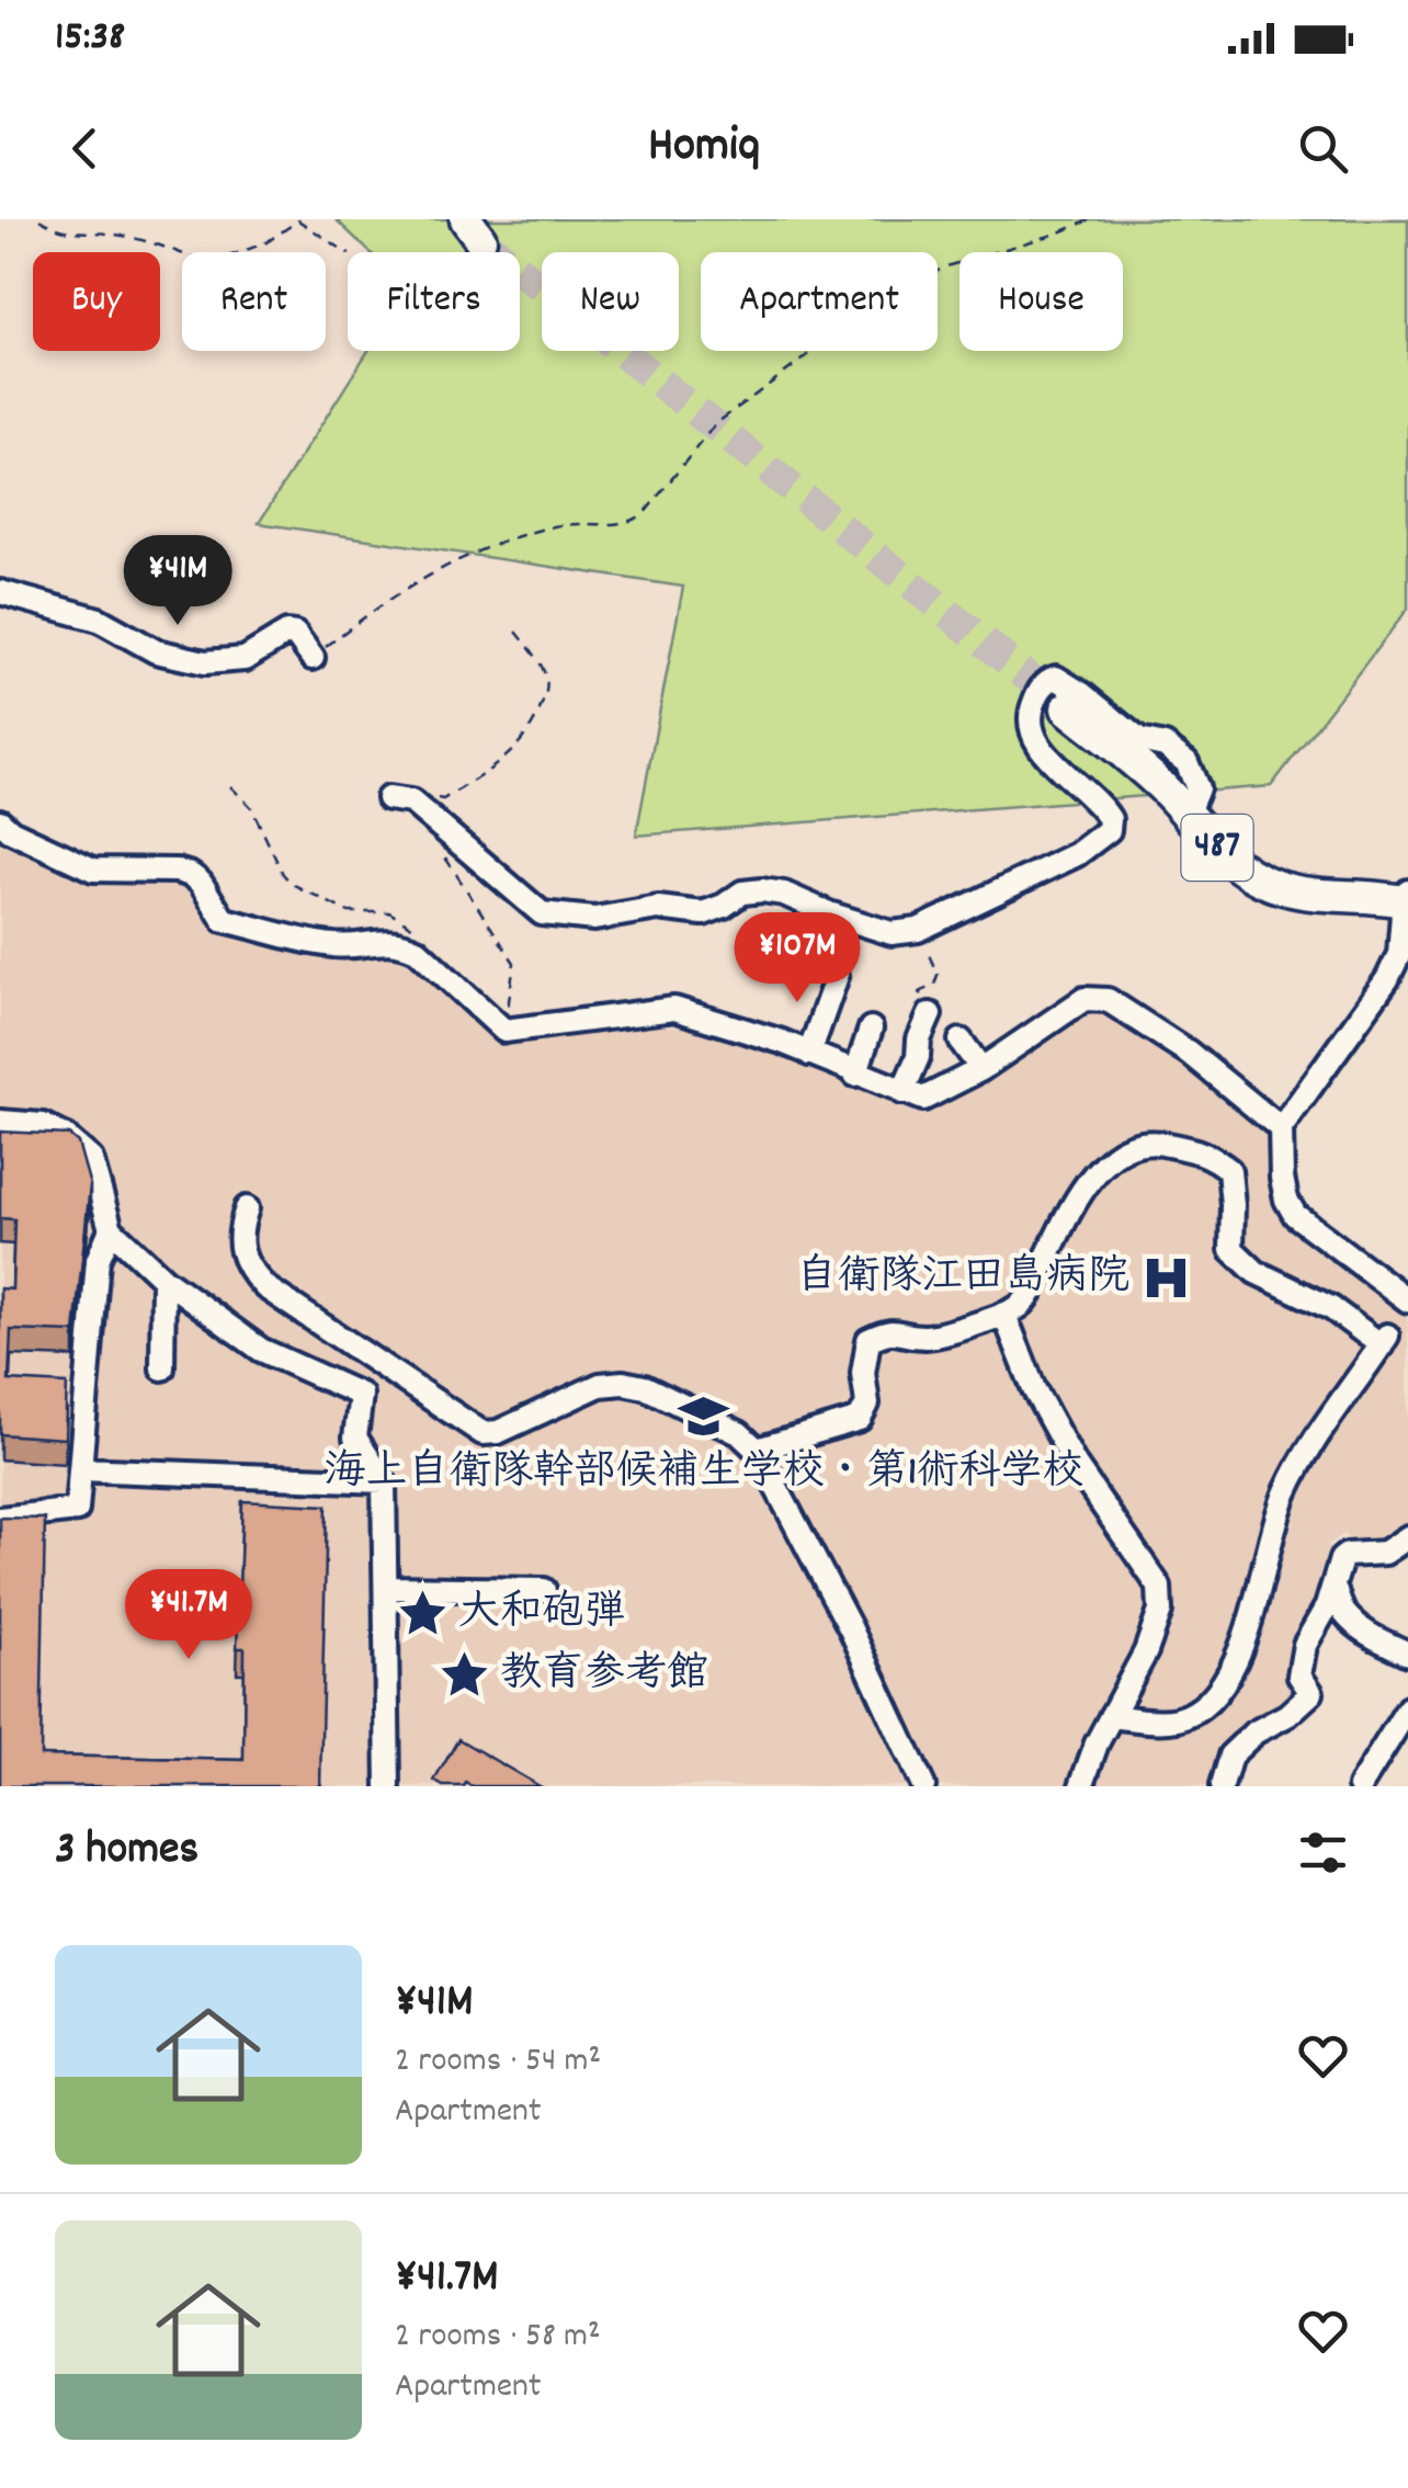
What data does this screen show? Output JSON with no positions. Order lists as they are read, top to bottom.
{
  "streets": {
    "highway": ["487"]
  },
  "places": {
    "hospital": ["自衛隊江田島病院"],
    "school or university": ["海上自衛隊幹部候補生学校・第1術科学校"],
    "place": ["大和砲弾", "教育参考館"]
  },
  "page": {
    "status": "15:38",
    "header": "Homiq",
    "chip": [
      "Buy",
      "Rent",
      "Filters",
      "New",
      "Apartment",
      "House"
    ],
    "price": ["¥41M", "¥107M", "¥41.7M"],
    "heading": "3 homes",
    "list": [
      {
        "name": "¥41M",
        "note": "2 rooms · 54 m² · Apartment"
      },
      {
        "name": "¥41.7M",
        "note": "2 rooms · 58 m² · Apartment"
      }
    ]
  }
}
